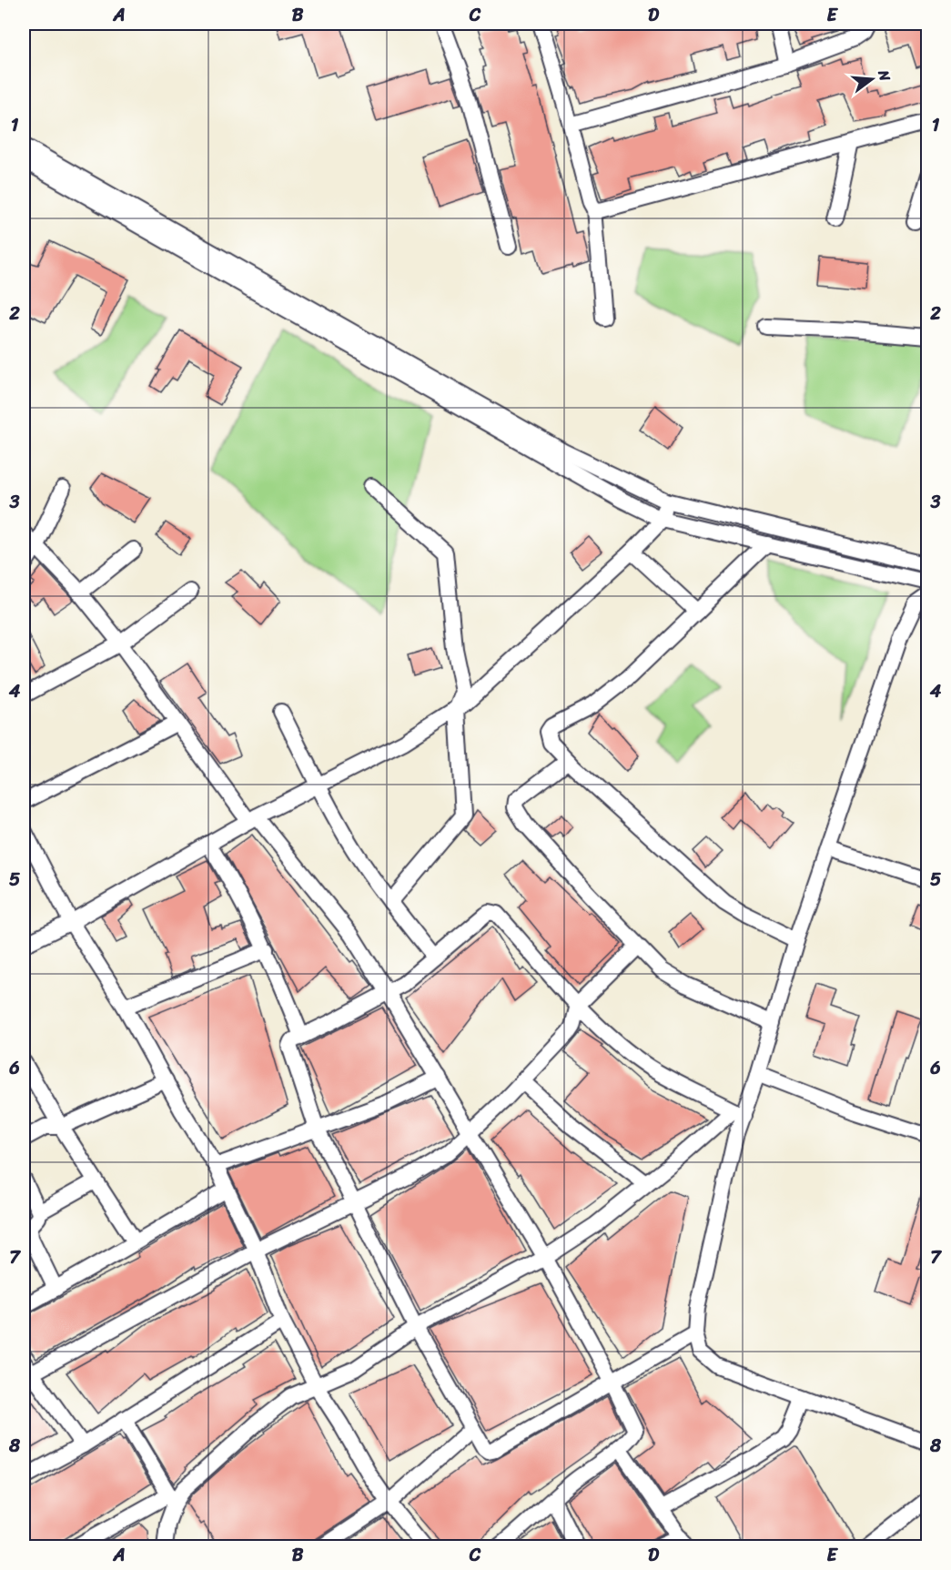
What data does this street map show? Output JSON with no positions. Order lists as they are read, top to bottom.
{
  "north": "right",
  "grid": {
    "columns": [
      "A",
      "B",
      "C",
      "D",
      "E"
    ],
    "rows": [
      "1",
      "2",
      "3",
      "4",
      "5",
      "6",
      "7",
      "8"
    ]
  }
}
